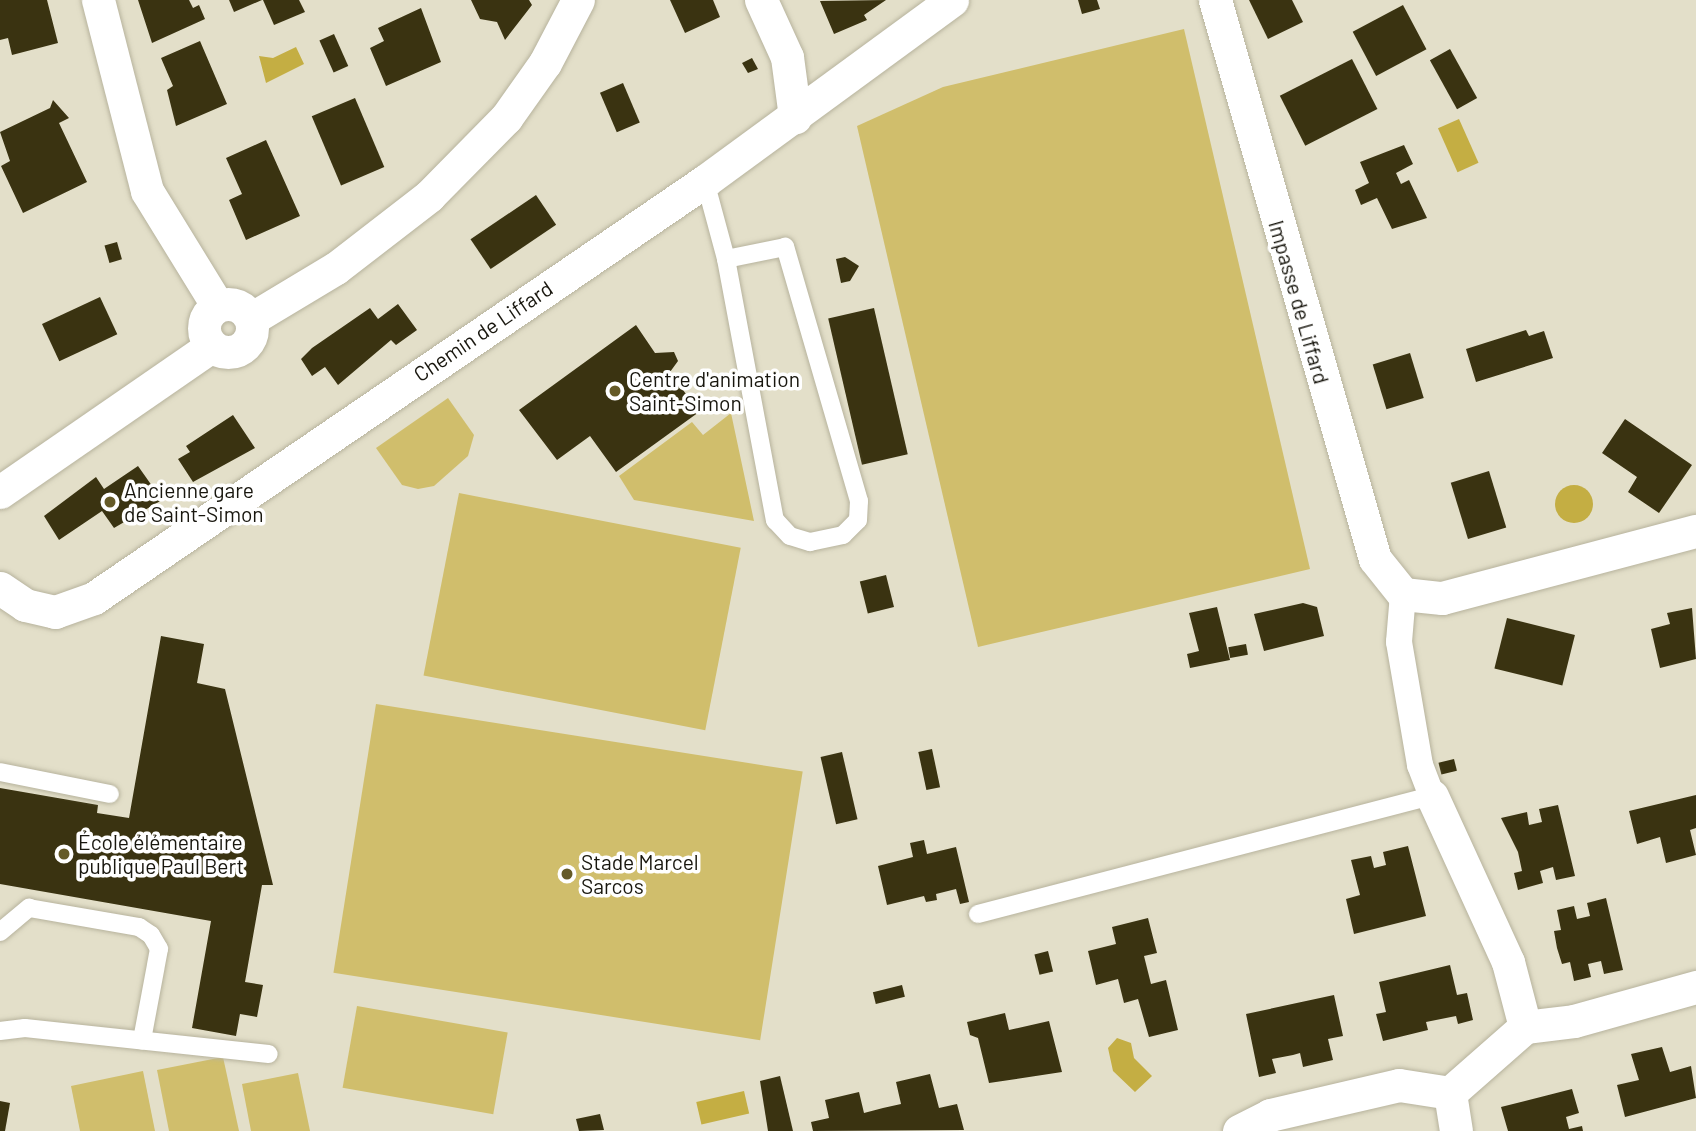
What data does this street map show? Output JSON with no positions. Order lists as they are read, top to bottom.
{
  "streets": {
    "street": ["Impasse de Liffard", "Chemin de Liffard"]
  },
  "places": [
    "Centre d'animation Saint-Simon",
    "Ancienne gare de Saint-Simon",
    "École élémentaire publique Paul Bert",
    "Stade Marcel Sarcos"
  ]
}
